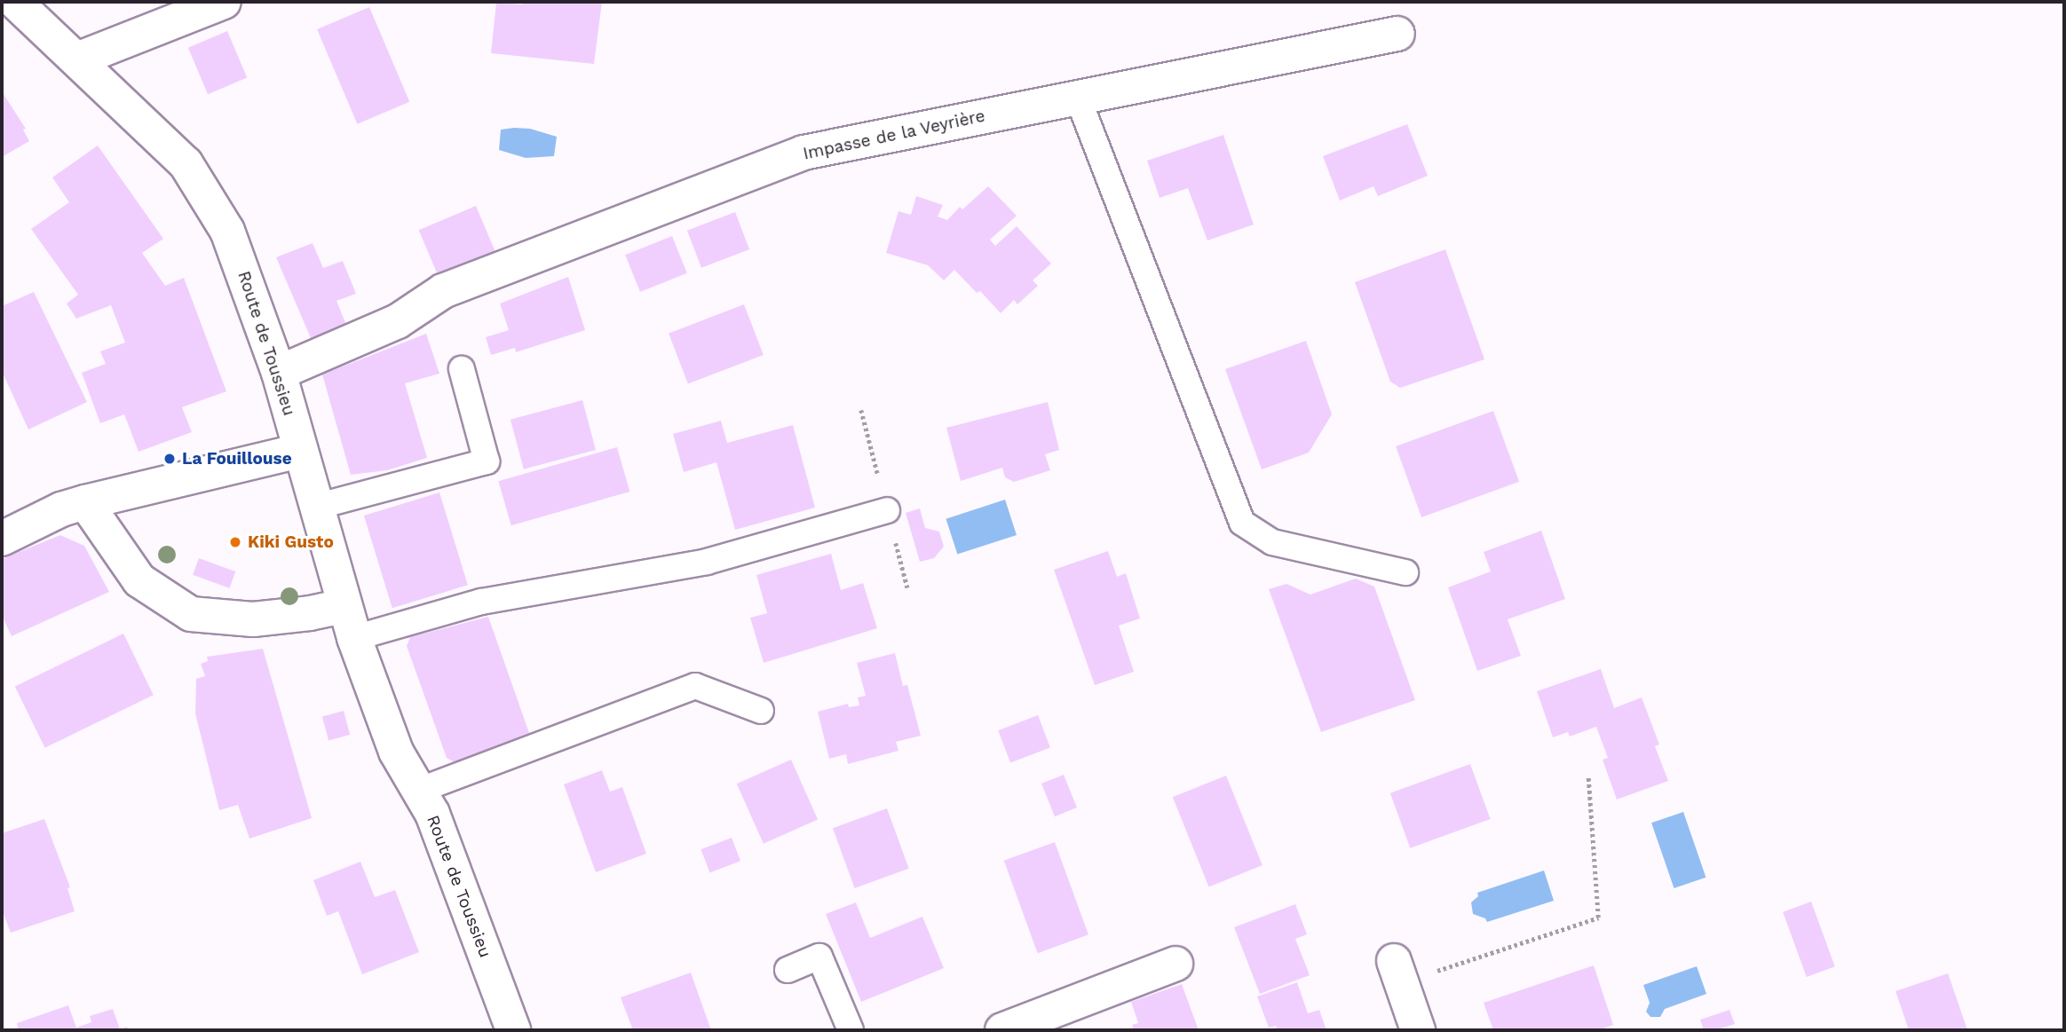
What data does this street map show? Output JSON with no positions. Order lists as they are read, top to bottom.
{
  "streets": {
    "street": ["Impasse de la Veyrière", "Route de Toussieu"]
  },
  "crossings": [
    ["Impasse de la Veyrière", "Route de Toussieu"]
  ],
  "places": ["La Fouillouse", "Kiki Gusto"]
}
